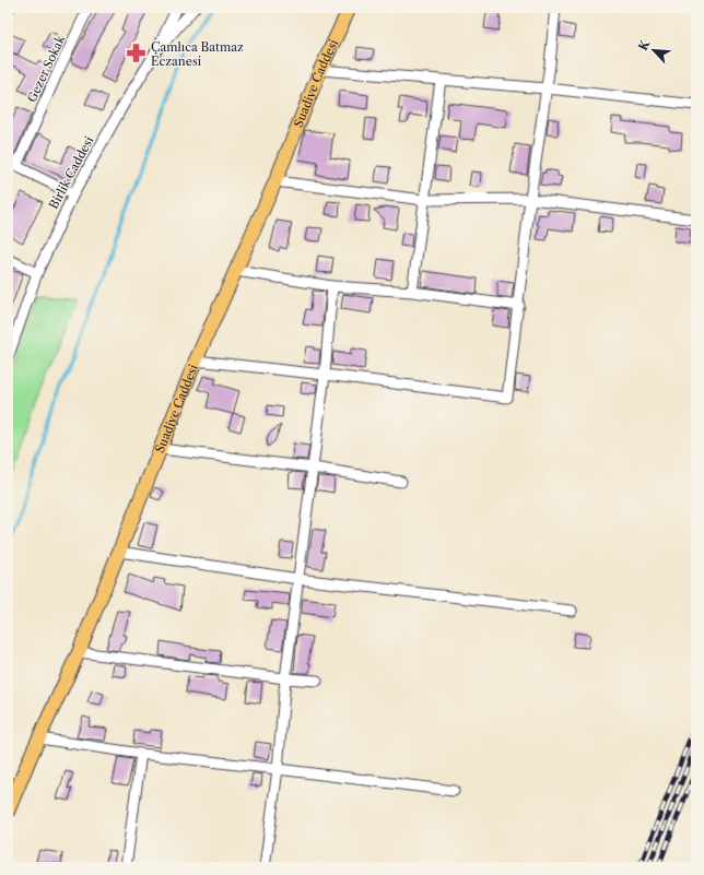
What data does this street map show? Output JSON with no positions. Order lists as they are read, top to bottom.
{
  "streets": {
    "main road": ["Suadiye Caddesi"],
    "street": ["Gezer Sokak", "Birlik Caddesi"]
  },
  "places": {
    "pharmacy": ["Çamlıca Batmaz Eczanesi"]
  },
  "north": "top left"
}
